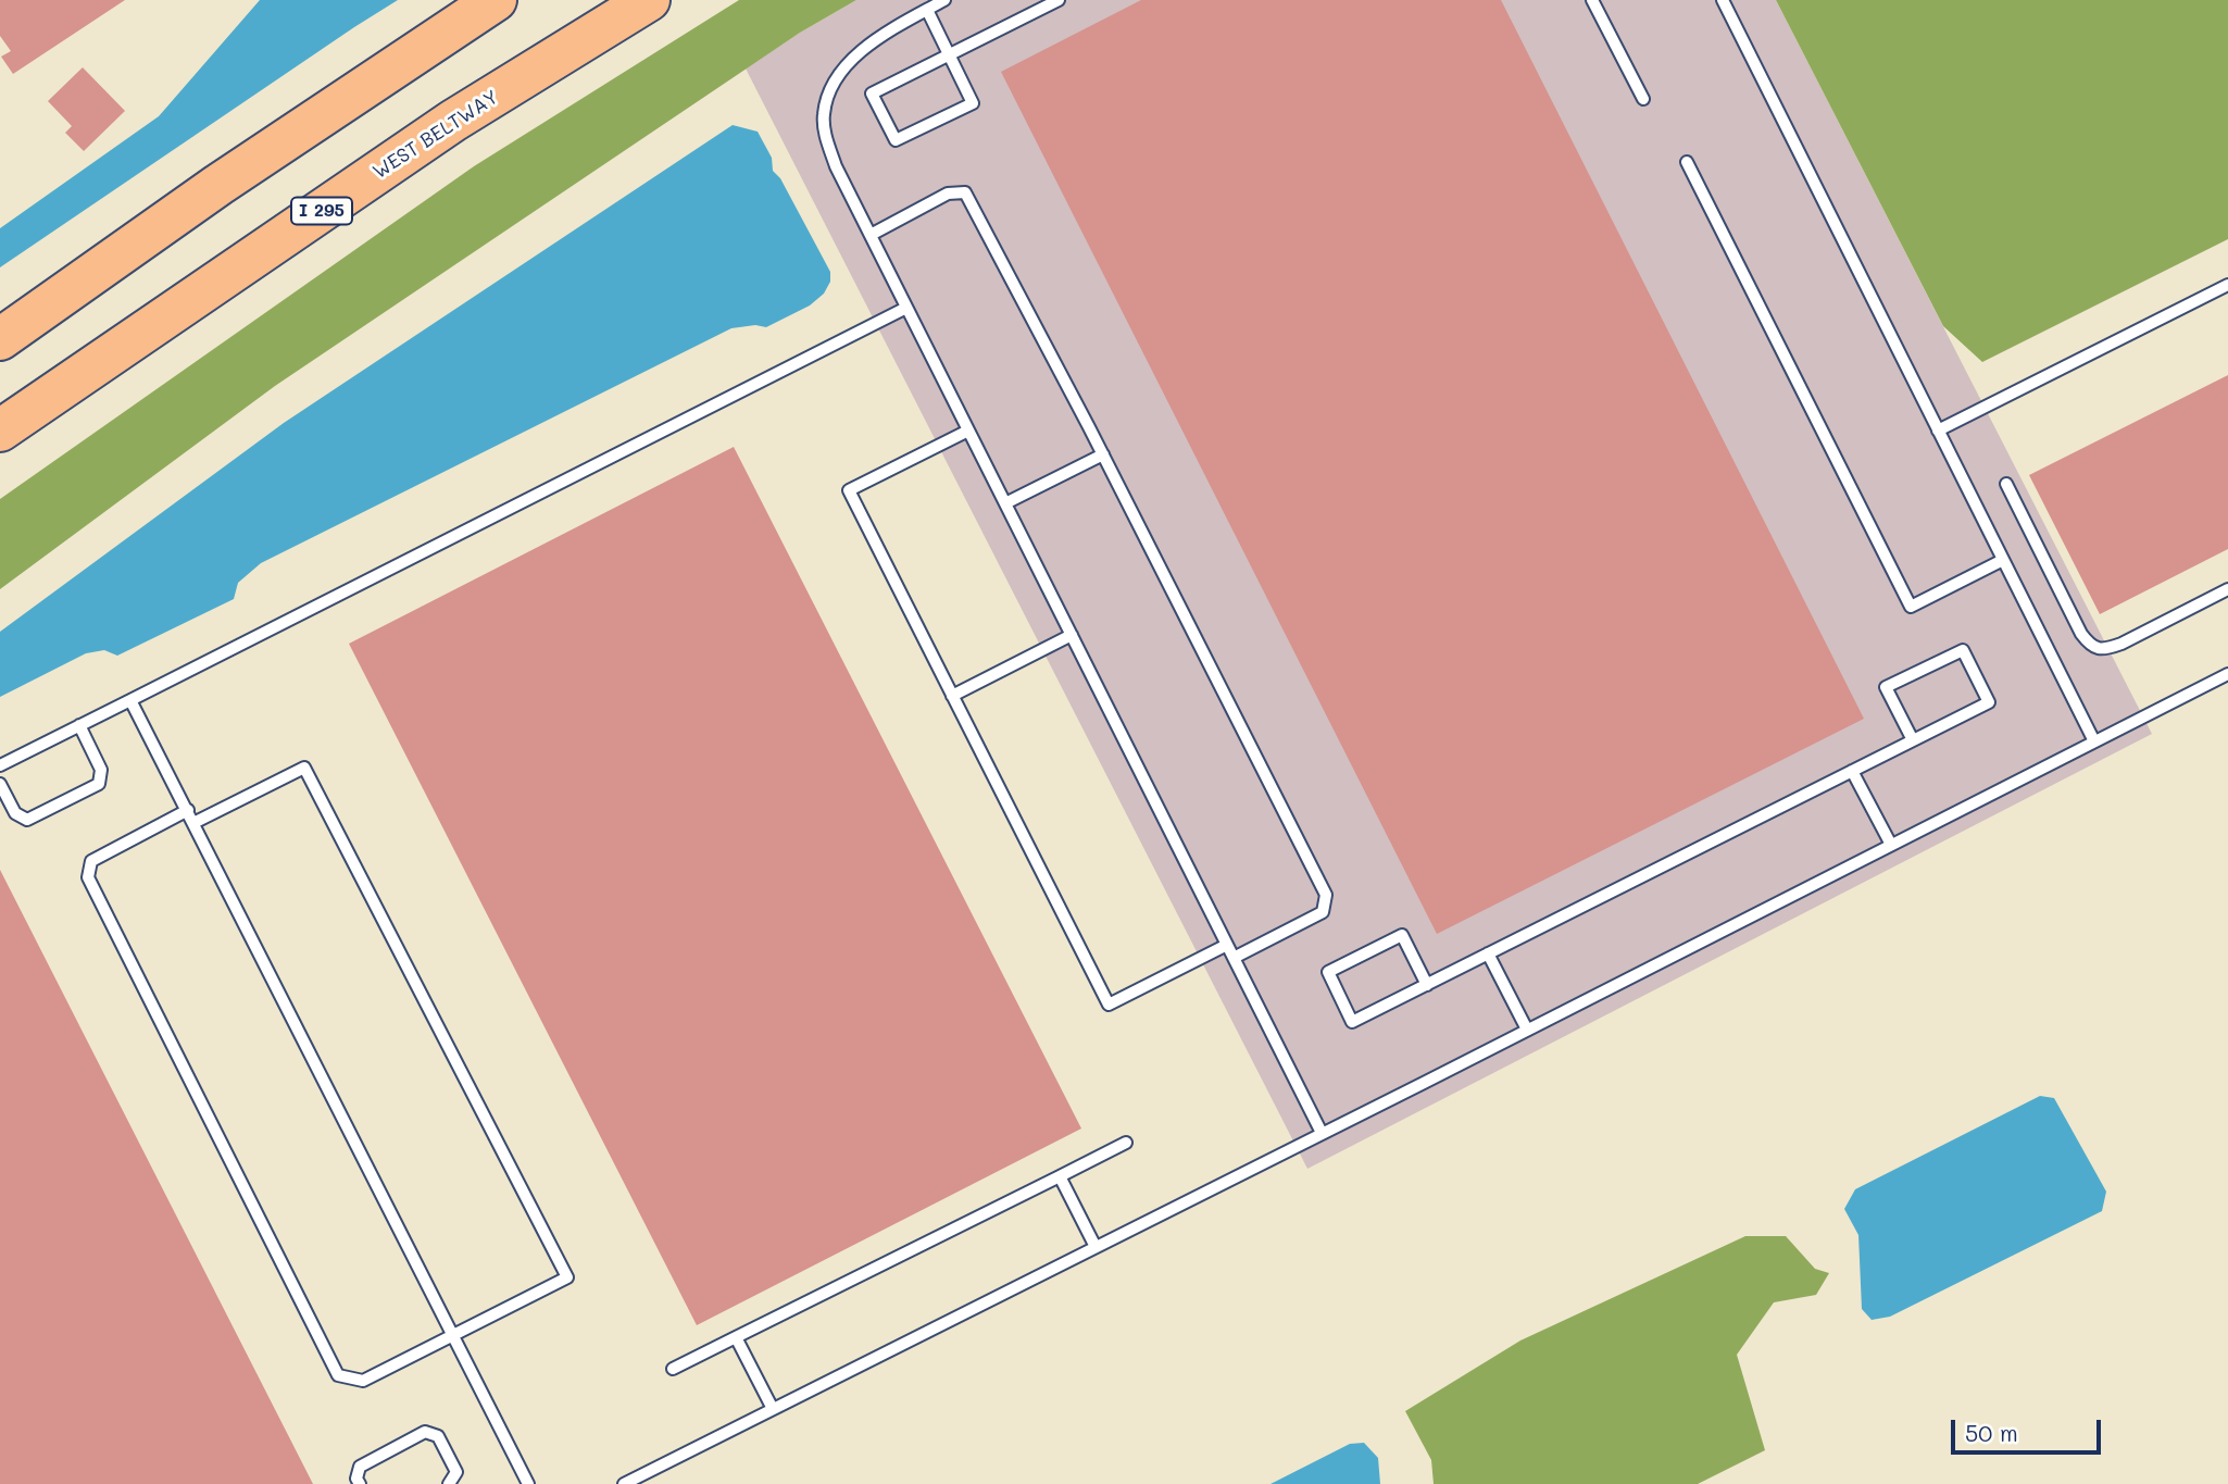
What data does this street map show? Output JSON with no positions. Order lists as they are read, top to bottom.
{
  "streets": {
    "highway": ["WEST BELTWAY", "I 295"]
  },
  "scale_bar": "50 m"
}
